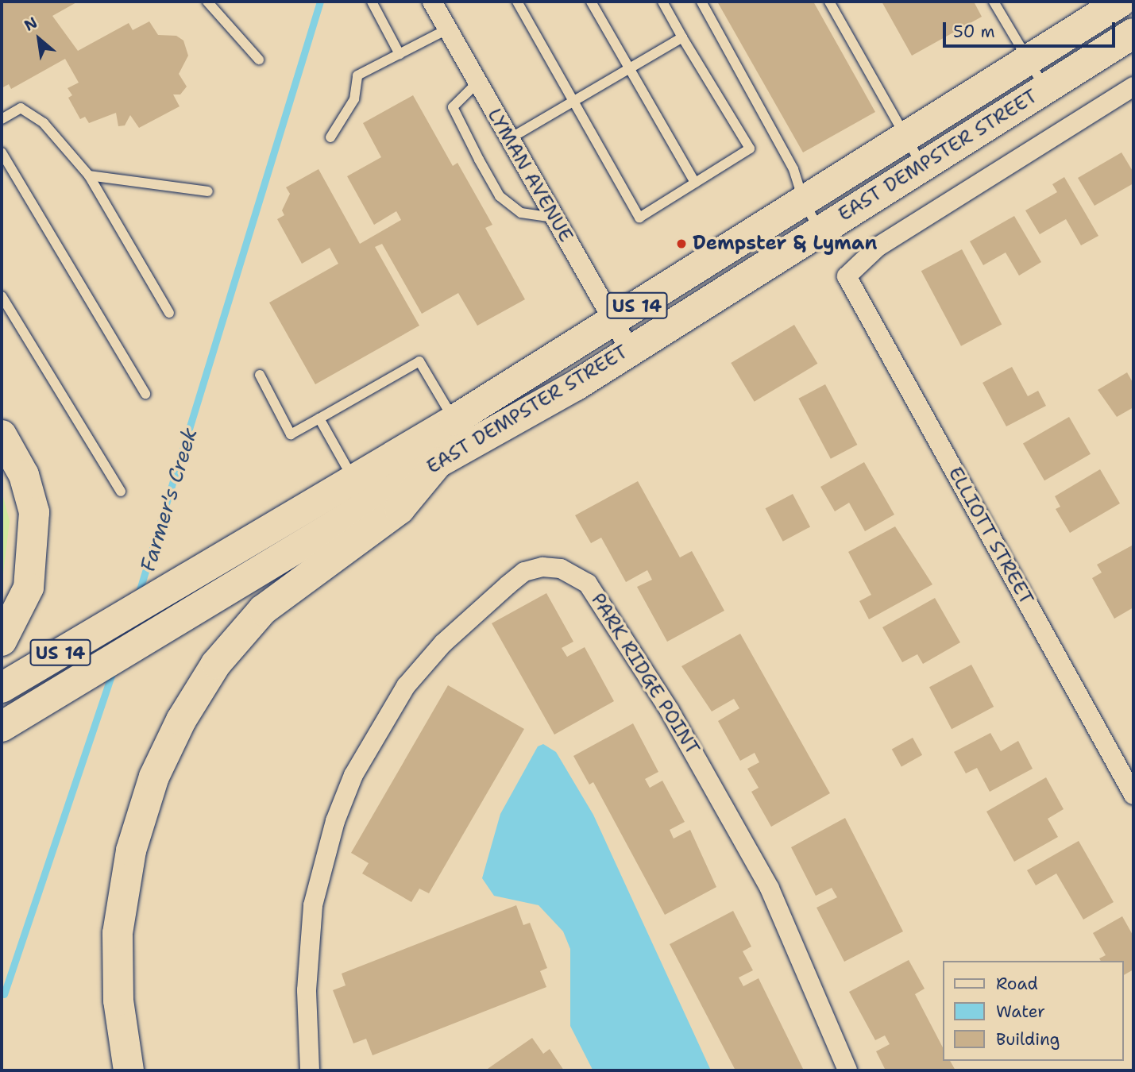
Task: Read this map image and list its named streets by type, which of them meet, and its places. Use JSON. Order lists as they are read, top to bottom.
{
  "streets": {
    "main road": ["EAST DEMPSTER STREET", "US 14"],
    "street": ["LYMAN AVENUE", "ELLIOTT STREET", "PARK RIDGE POINT"]
  },
  "crossings": [
    ["EAST DEMPSTER STREET", "LYMAN AVENUE"]
  ],
  "water": ["Farmer's Creek"],
  "places": ["Dempster & Lyman"],
  "legend": ["Road", "Water", "Building"],
  "scale_bar": "50 m",
  "north": "top left"
}
